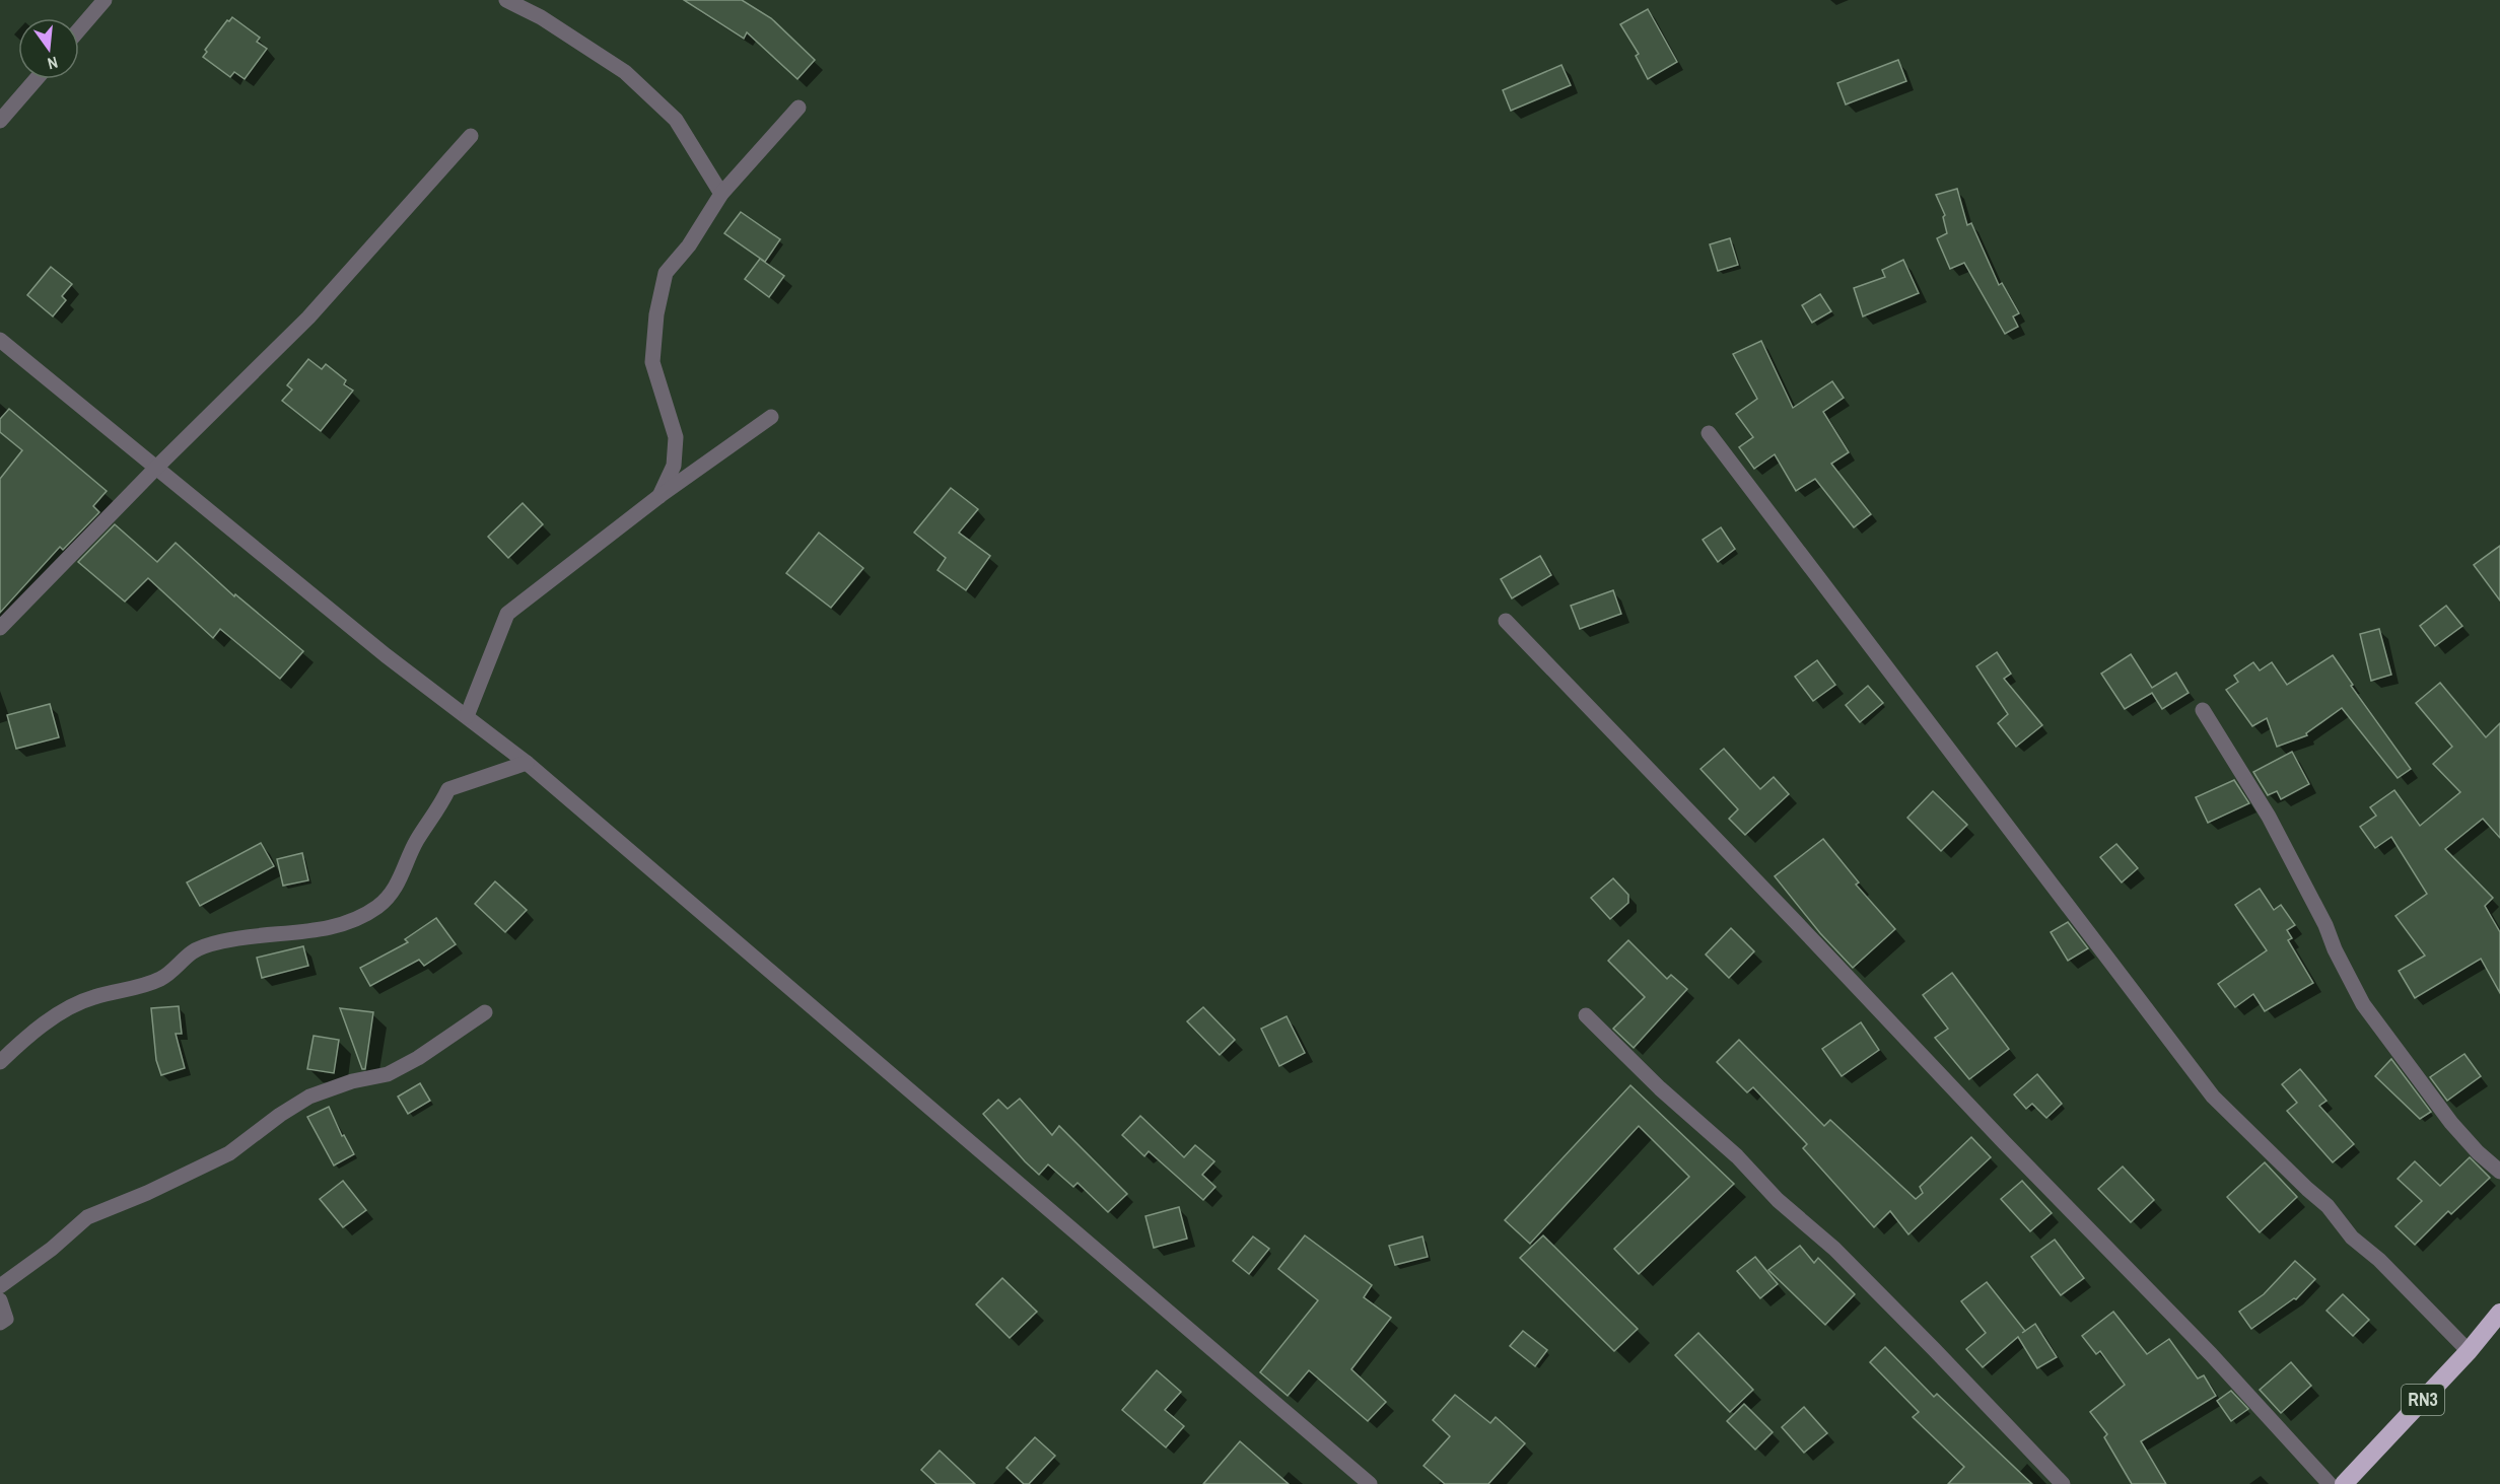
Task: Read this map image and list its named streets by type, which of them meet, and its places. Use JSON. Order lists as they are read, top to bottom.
{
  "streets": {
    "highway": ["RN3"]
  },
  "north": "bottom"
}
